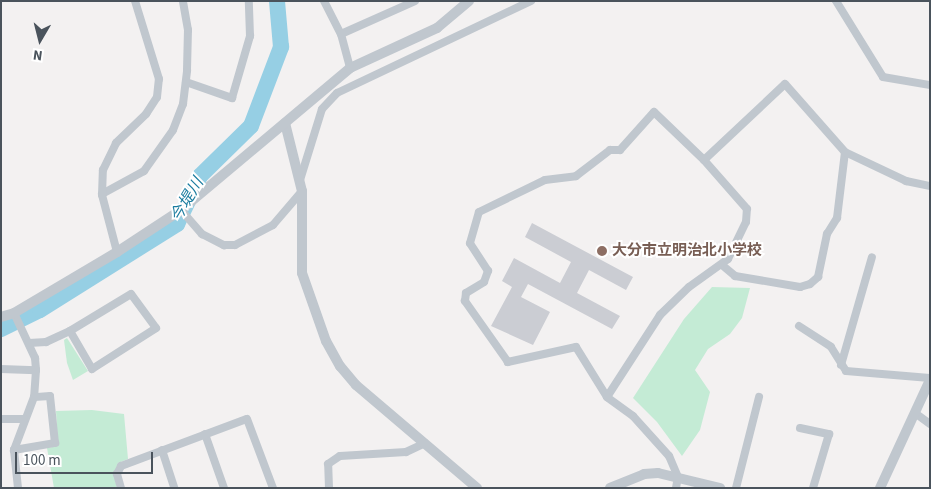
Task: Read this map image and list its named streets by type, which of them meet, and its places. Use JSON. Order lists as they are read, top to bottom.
{
  "water": ["今堤川"],
  "places": ["大分市立明治北小学校"],
  "scale_bar": "100 m",
  "north": "bottom"
}
